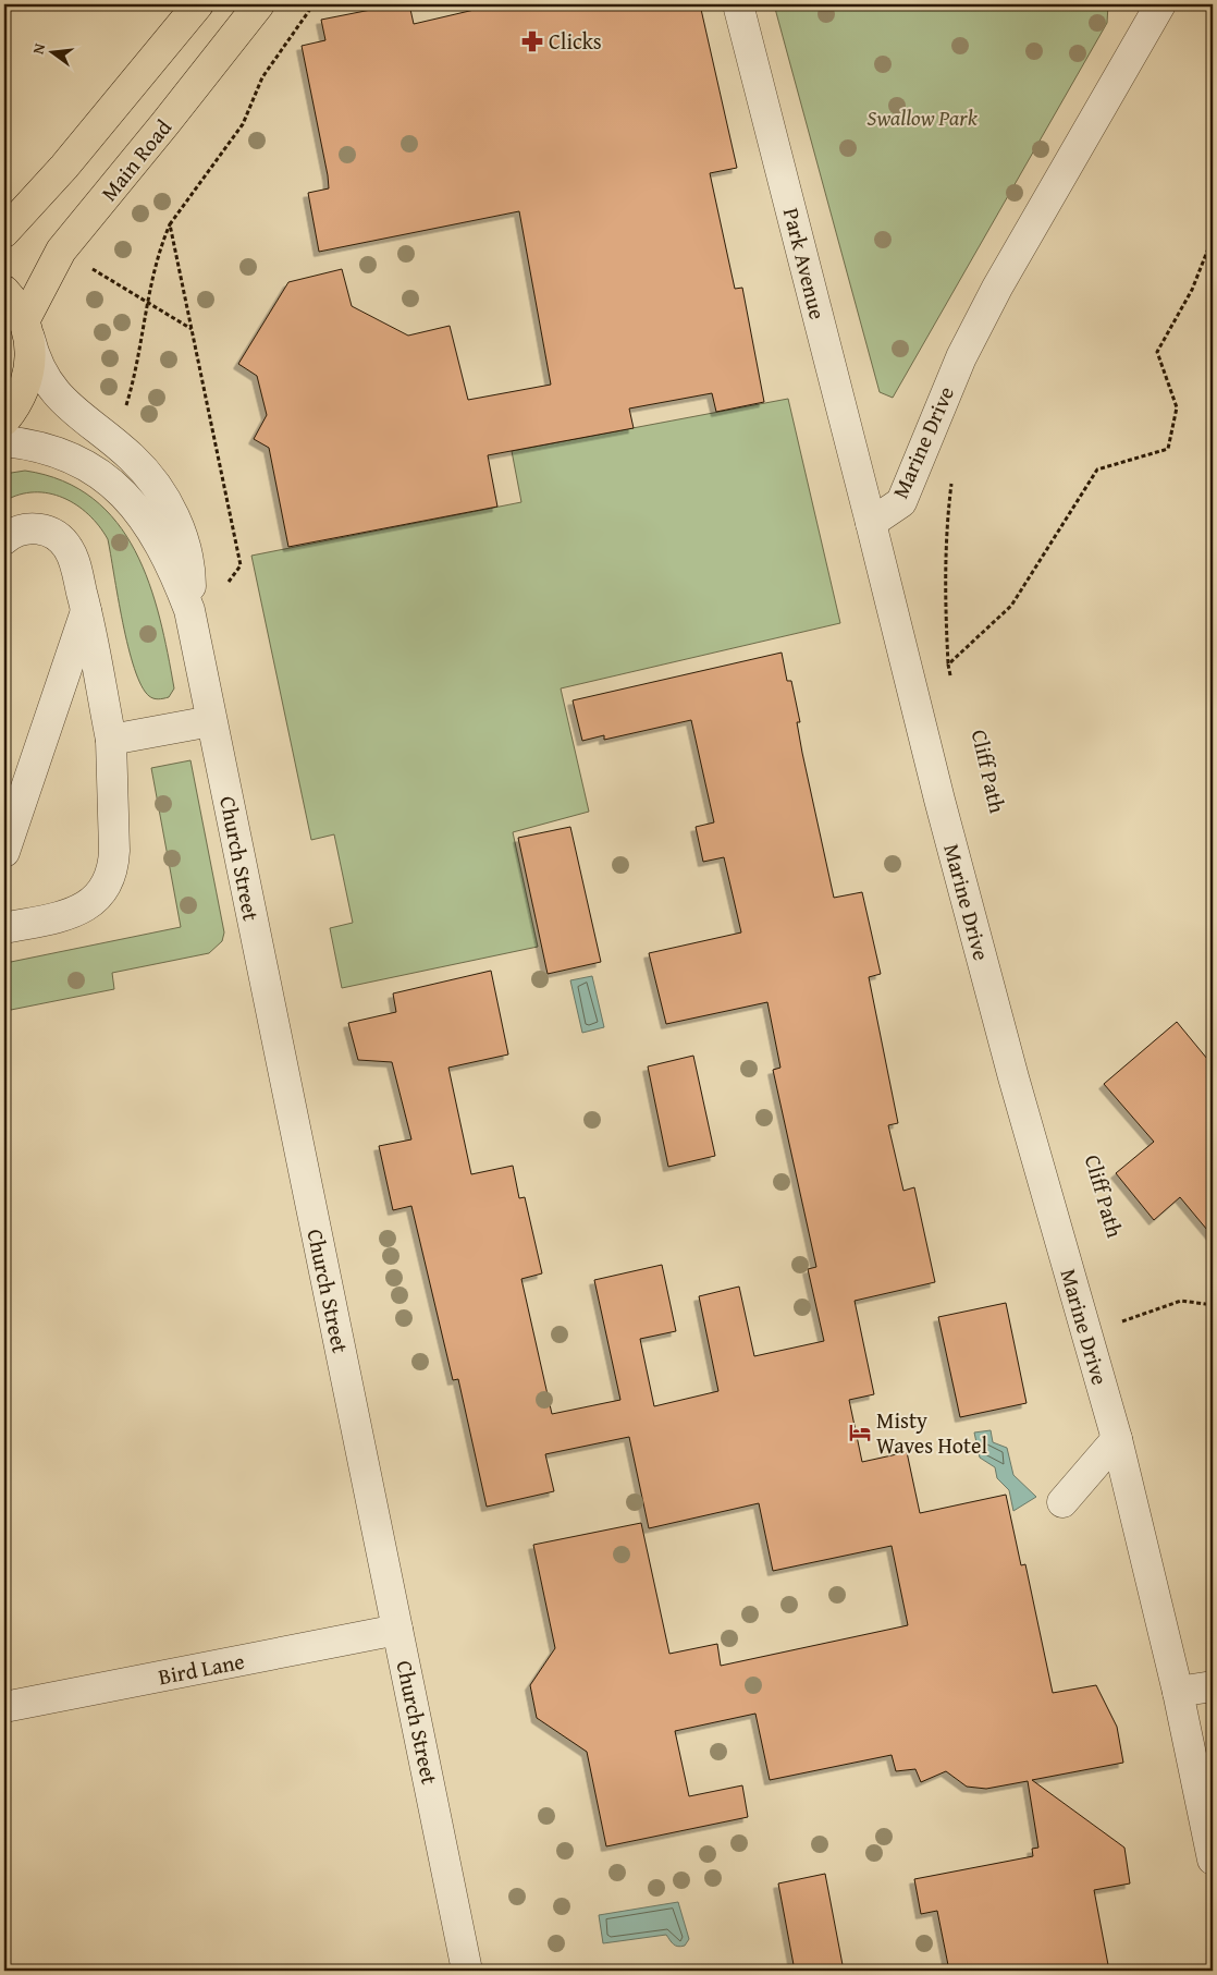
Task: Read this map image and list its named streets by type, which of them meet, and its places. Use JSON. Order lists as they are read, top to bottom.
{
  "streets": {
    "main road": ["Main Road"],
    "street": [
      "Park Avenue",
      "Marine Drive",
      "Church Street",
      "Bird Lane"
    ]
  },
  "crossings": [
    ["Main Road", "Church Street"],
    ["Park Avenue", "Marine Drive"],
    ["Church Street", "Bird Lane"]
  ],
  "parks": ["Swallow Park"],
  "places": {
    "pharmacy": ["Clicks"],
    "hotel": ["Misty Waves Hotel"]
  },
  "north": "left"
}
